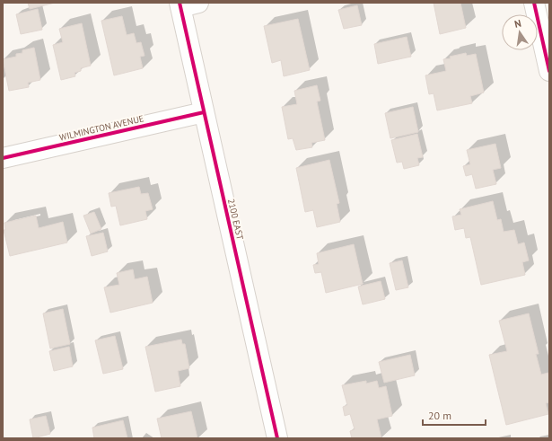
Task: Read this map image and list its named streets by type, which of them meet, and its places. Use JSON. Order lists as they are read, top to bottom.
{
  "streets": {
    "street": ["WILMINGTON AVENUE", "2100 EAST"]
  },
  "crossings": [
    ["WILMINGTON AVENUE", "2100 EAST"]
  ],
  "scale_bar": "20 m",
  "north": "top"
}
